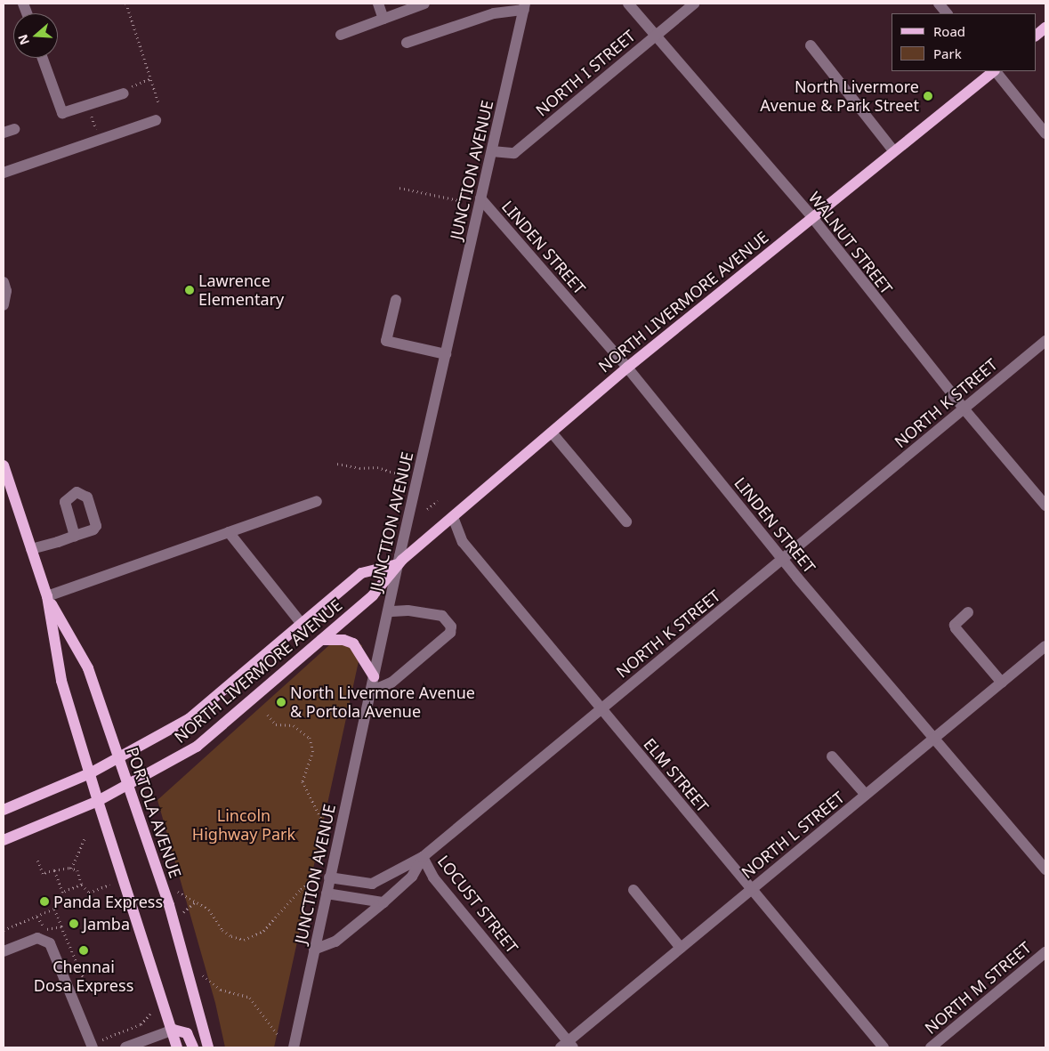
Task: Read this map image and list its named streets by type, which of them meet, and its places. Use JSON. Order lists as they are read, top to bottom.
{
  "streets": {
    "main road": ["NORTH LIVERMORE AVENUE", "PORTOLA AVENUE"],
    "street": [
      "NORTH I STREET",
      "JUNCTION AVENUE",
      "WALNUT STREET",
      "LINDEN STREET",
      "NORTH K STREET",
      "ELM STREET",
      "NORTH L STREET",
      "LOCUST STREET",
      "NORTH M STREET"
    ]
  },
  "crossings": [
    ["NORTH I STREET", "JUNCTION AVENUE"],
    ["NORTH I STREET", "WALNUT STREET"],
    ["JUNCTION AVENUE", "LINDEN STREET"],
    ["JUNCTION AVENUE", "NORTH LIVERMORE AVENUE"],
    ["JUNCTION AVENUE", "NORTH K STREET"],
    ["JUNCTION AVENUE", "LOCUST STREET"],
    ["WALNUT STREET", "NORTH LIVERMORE AVENUE"],
    ["WALNUT STREET", "NORTH K STREET"],
    ["LINDEN STREET", "NORTH LIVERMORE AVENUE"],
    ["LINDEN STREET", "NORTH K STREET"],
    ["LINDEN STREET", "NORTH L STREET"],
    ["NORTH LIVERMORE AVENUE", "ELM STREET"],
    ["NORTH LIVERMORE AVENUE", "PORTOLA AVENUE"],
    ["NORTH K STREET", "ELM STREET"],
    ["NORTH K STREET", "LOCUST STREET"],
    ["ELM STREET", "NORTH L STREET"],
    ["NORTH L STREET", "LOCUST STREET"]
  ],
  "parks": ["Lincoln Highway Park"],
  "places": [
    "North Livermore Avenue & Park Street",
    "Lawrence Elementary",
    "North Livermore Avenue & Portola Avenue",
    "Panda Express",
    "Jamba",
    "Chennai Dosa Express"
  ],
  "legend": ["Road", "Park"],
  "north": "left"
}
